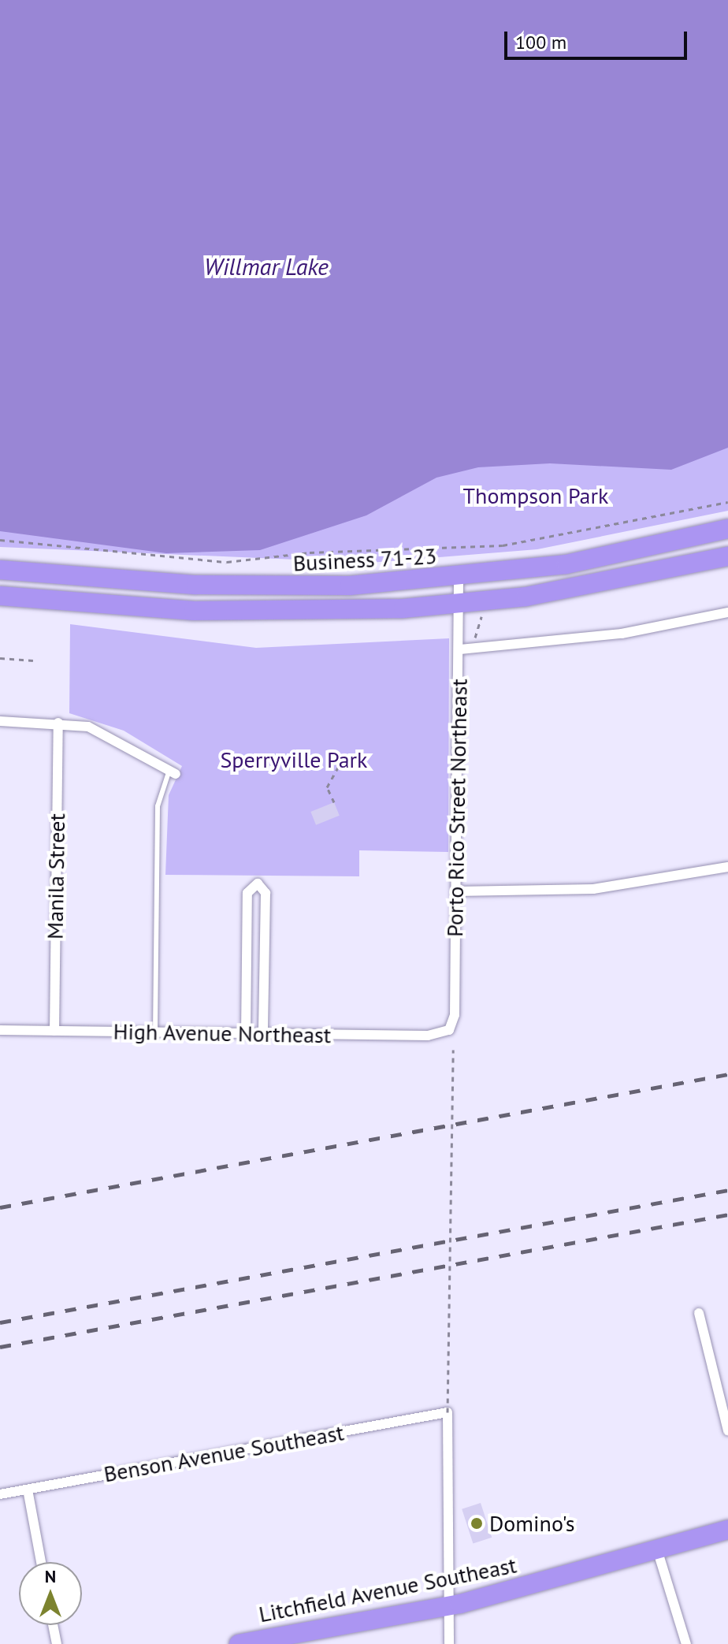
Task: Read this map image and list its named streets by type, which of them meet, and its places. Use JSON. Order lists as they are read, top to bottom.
{
  "streets": {
    "highway": ["Business 71-23", "Litchfield Avenue Southeast"],
    "street": [
      "Porto Rico Street Northeast",
      "Manila Street",
      "High Avenue Northeast",
      "Benson Avenue Southeast"
    ]
  },
  "crossings": [
    ["Business 71-23", "Porto Rico Street Northeast"],
    ["Porto Rico Street Northeast", "High Avenue Northeast"],
    ["Manila Street", "High Avenue Northeast"]
  ],
  "water": ["Willmar Lake"],
  "parks": ["Thompson Park", "Sperryville Park"],
  "places": ["Domino's"],
  "scale_bar": "100 m",
  "north": "top"
}
